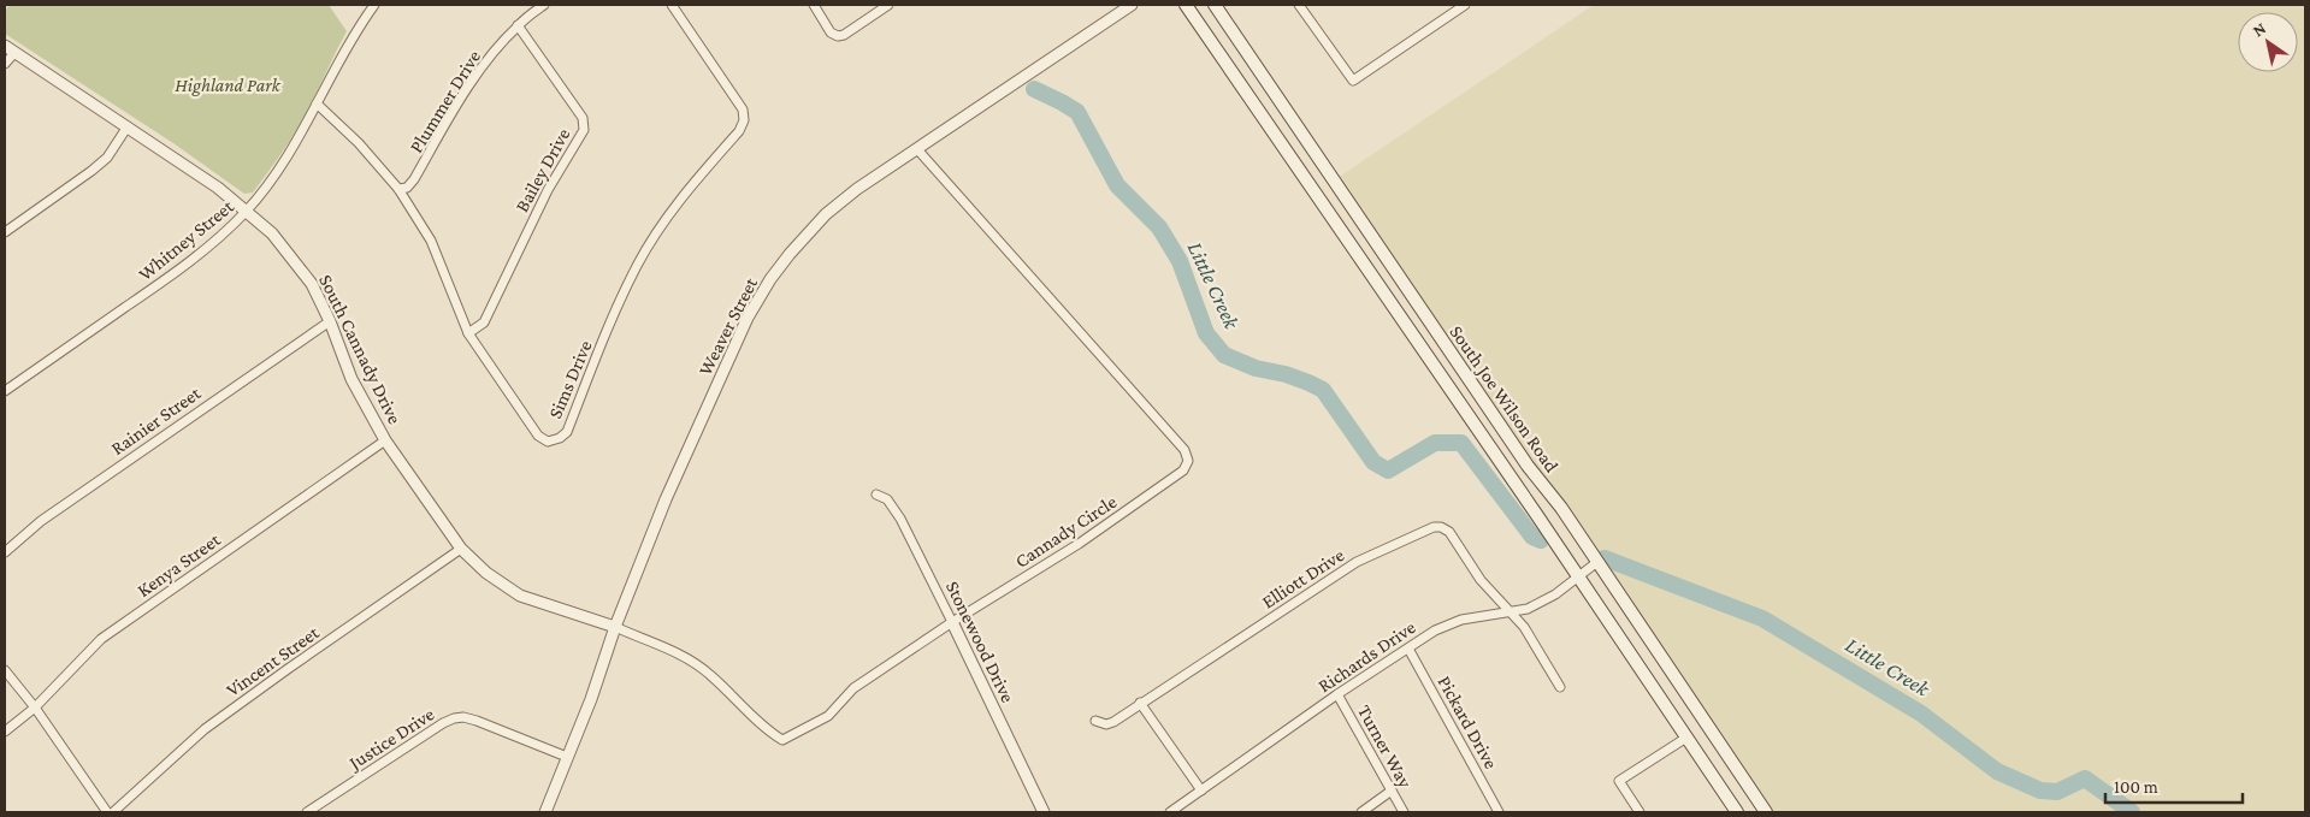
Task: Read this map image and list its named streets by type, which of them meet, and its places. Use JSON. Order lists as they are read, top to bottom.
{
  "streets": {
    "main road": ["South Joe Wilson Road"],
    "street": [
      "Plummer Drive",
      "Bailey Drive",
      "Whitney Street",
      "Weaver Street",
      "South Cannady Drive",
      "Sims Drive",
      "Rainier Street",
      "Cannady Circle",
      "Kenya Street",
      "Elliott Drive",
      "Stonewood Drive",
      "Richards Drive",
      "Vincent Street",
      "Pickard Drive",
      "Justice Drive",
      "Turner Way"
    ]
  },
  "crossings": [
    ["Plummer Drive", "Bailey Drive"],
    ["Plummer Drive", "Sims Drive"],
    ["Bailey Drive", "Sims Drive"],
    ["Whitney Street", "South Cannady Drive"],
    ["Whitney Street", "Sims Drive"],
    ["Weaver Street", "South Cannady Drive"],
    ["Weaver Street", "Cannady Circle"],
    ["Weaver Street", "Justice Drive"],
    ["South Cannady Drive", "Rainier Street"],
    ["South Cannady Drive", "Cannady Circle"],
    ["South Cannady Drive", "Kenya Street"],
    ["South Cannady Drive", "Vincent Street"],
    ["South Joe Wilson Road", "Richards Drive"],
    ["Cannady Circle", "Stonewood Drive"],
    ["Elliott Drive", "Richards Drive"],
    ["Richards Drive", "Pickard Drive"],
    ["Richards Drive", "Turner Way"]
  ],
  "water": ["Little Creek"],
  "parks": ["Highland Park"],
  "scale_bar": "100 m",
  "north": "top left"
}
